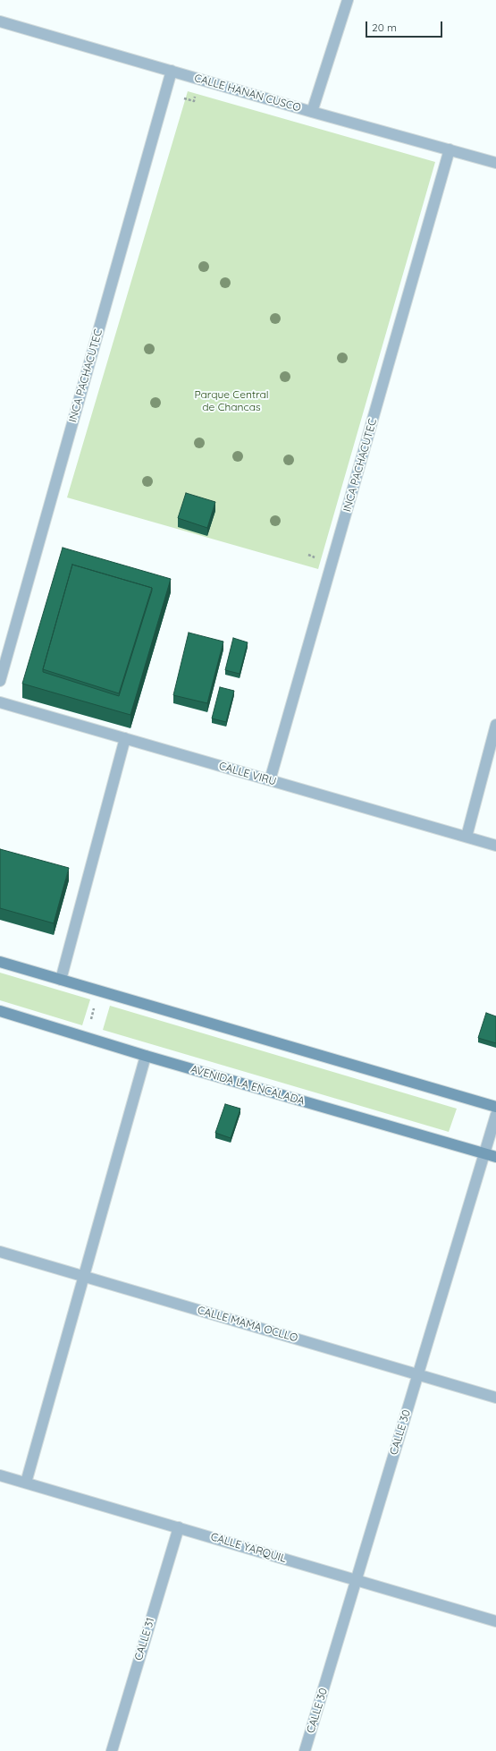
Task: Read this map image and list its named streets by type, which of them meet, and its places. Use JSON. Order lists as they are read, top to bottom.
{
  "streets": {
    "street": [
      "CALLE HANAN CUSCO",
      "INCA PACHACUTEC",
      "CALLE VIRU",
      "AVENIDA LA ENCALADA",
      "CALLE MAMA OCLLO",
      "CALLE 30",
      "CALLE YARQUIL",
      "CALLE 31"
    ]
  },
  "crossings": [
    ["CALLE HANAN CUSCO", "INCA PACHACUTEC"],
    ["INCA PACHACUTEC", "CALLE VIRU"],
    ["AVENIDA LA ENCALADA", "CALLE 30"],
    ["CALLE MAMA OCLLO", "CALLE 30"],
    ["CALLE 30", "CALLE YARQUIL"],
    ["CALLE YARQUIL", "CALLE 31"]
  ],
  "parks": ["Parque Central de Chancas"],
  "scale_bar": "20 m"
}
